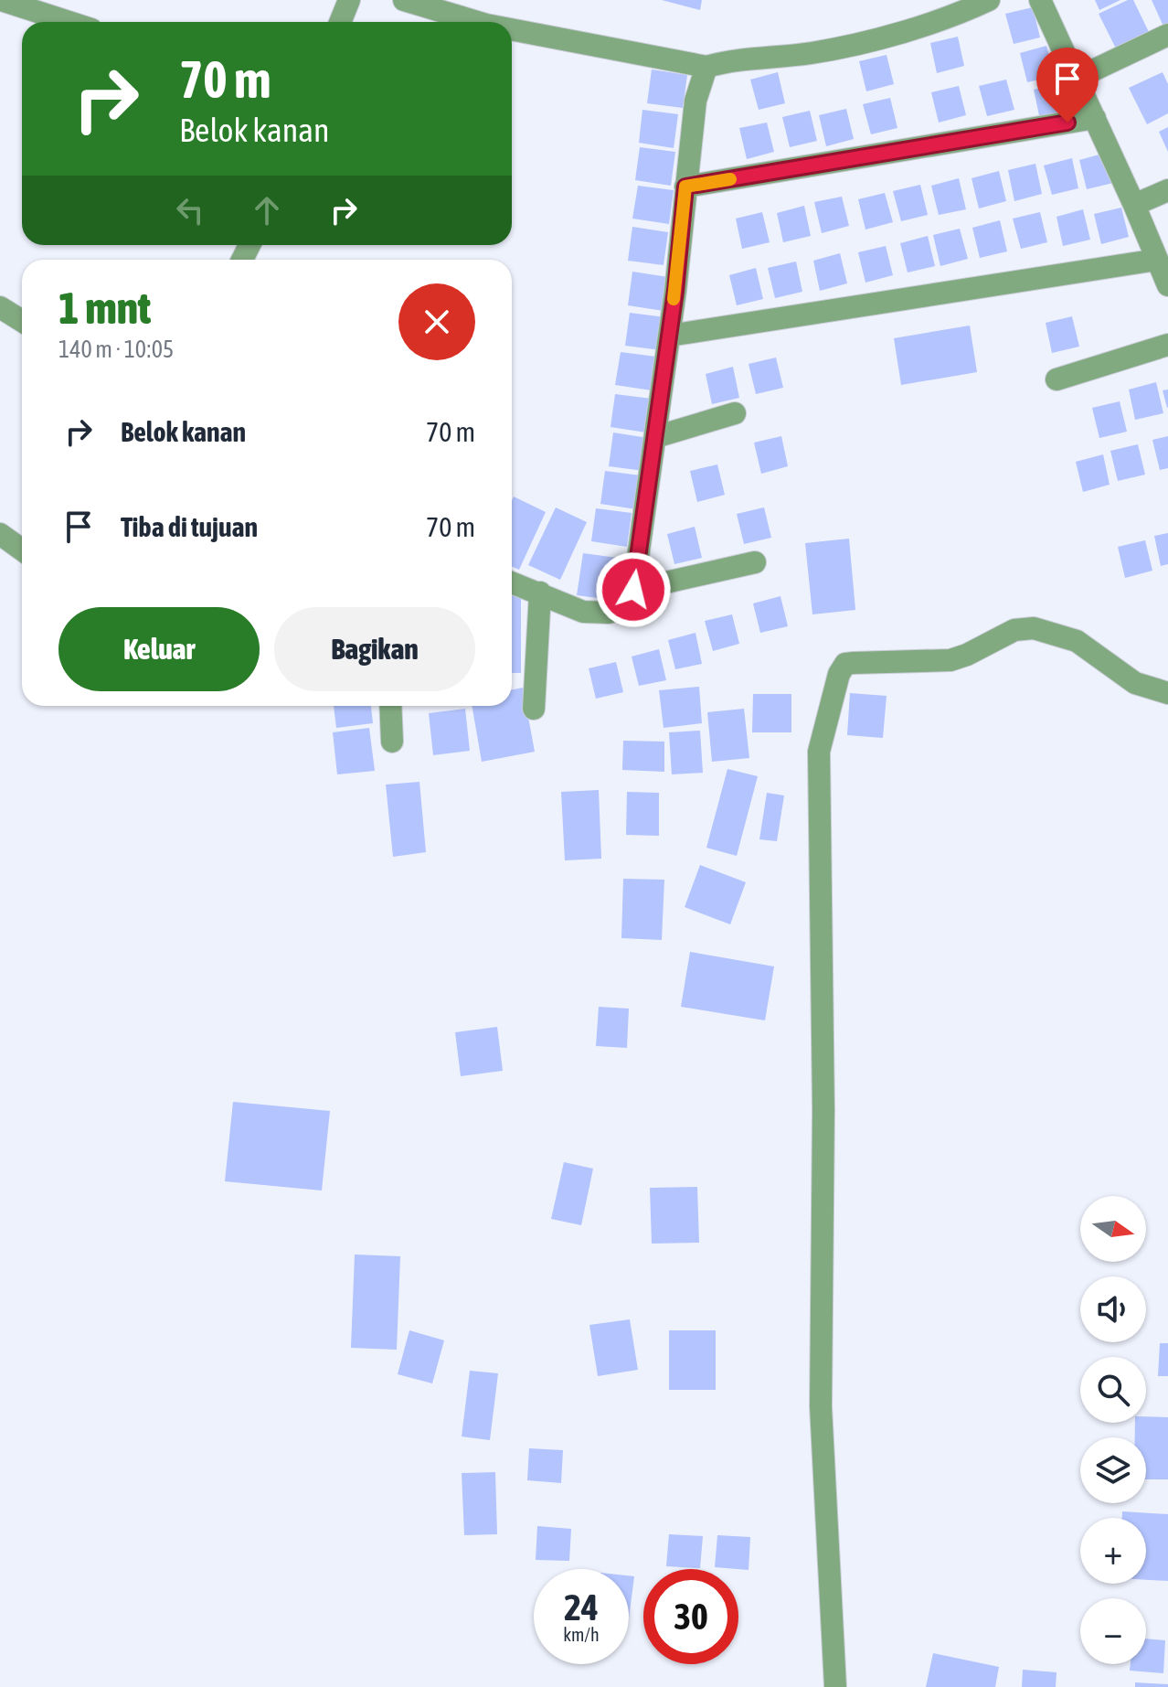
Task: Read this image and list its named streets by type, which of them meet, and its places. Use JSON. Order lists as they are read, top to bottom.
{
  "north": "right",
  "page": {
    "turn": ["70 m", "Belok kanan"],
    "heading": ["1 mnt", "140 m · 10:05"],
    "list": [
      {
        "name": "Belok kanan",
        "value": "70 m"
      },
      {
        "name": "Tiba di tujuan",
        "value": "70 m"
      }
    ],
    "buttons": ["Keluar", "Bagikan"],
    "map_buttons": ["+", "−"],
    "speed": "24 km/h",
    "limit": "30"
  }
}
